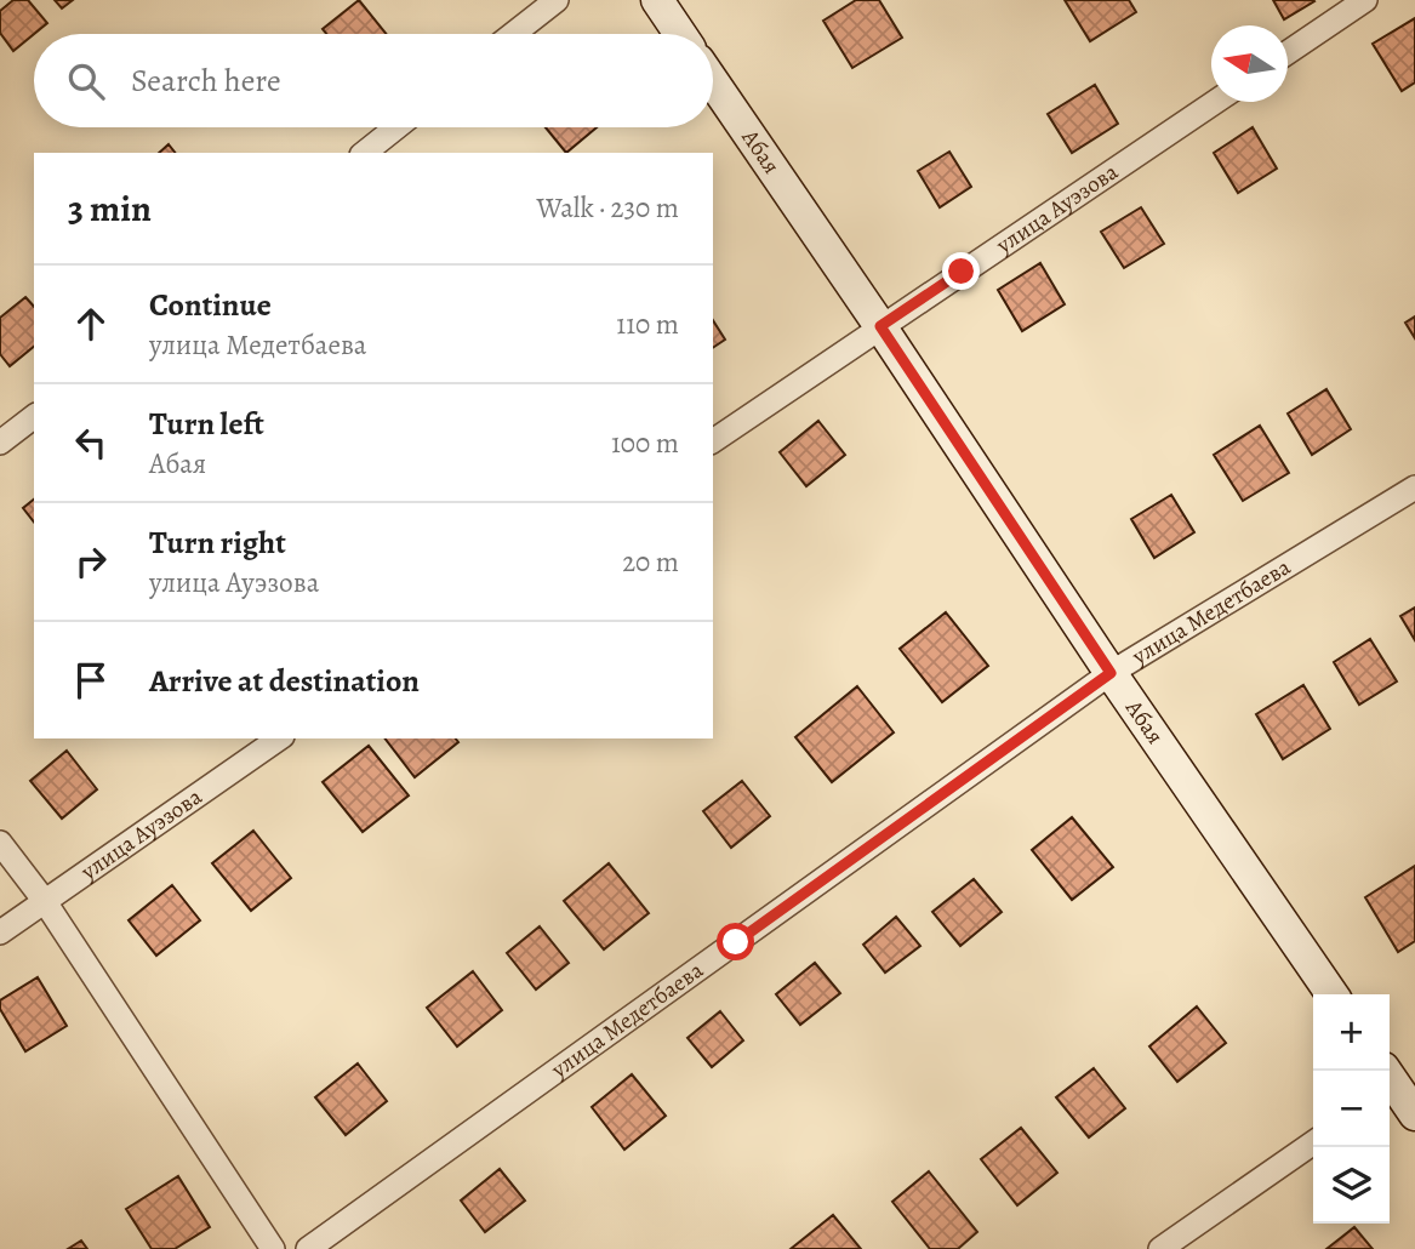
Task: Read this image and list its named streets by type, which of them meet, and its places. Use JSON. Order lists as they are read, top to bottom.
{
  "streets": {
    "street": ["Абая", "улица Ауэзова", "улица Медетбаева"]
  },
  "crossings": [
    ["Абая", "улица Ауэзова"],
    ["Абая", "улица Медетбаева"]
  ],
  "north": "left",
  "page": {
    "search": "Search here",
    "heading": ["3 min", "Walk · 230 m"],
    "list": [
      ["Continue", "улица Медетбаева", "110 m"],
      ["Turn left", "Абая", "100 m"],
      ["Turn right", "улица Ауэзова", "20 m"],
      "Arrive at destination"
    ],
    "map_buttons": ["+", "−"]
  }
}
